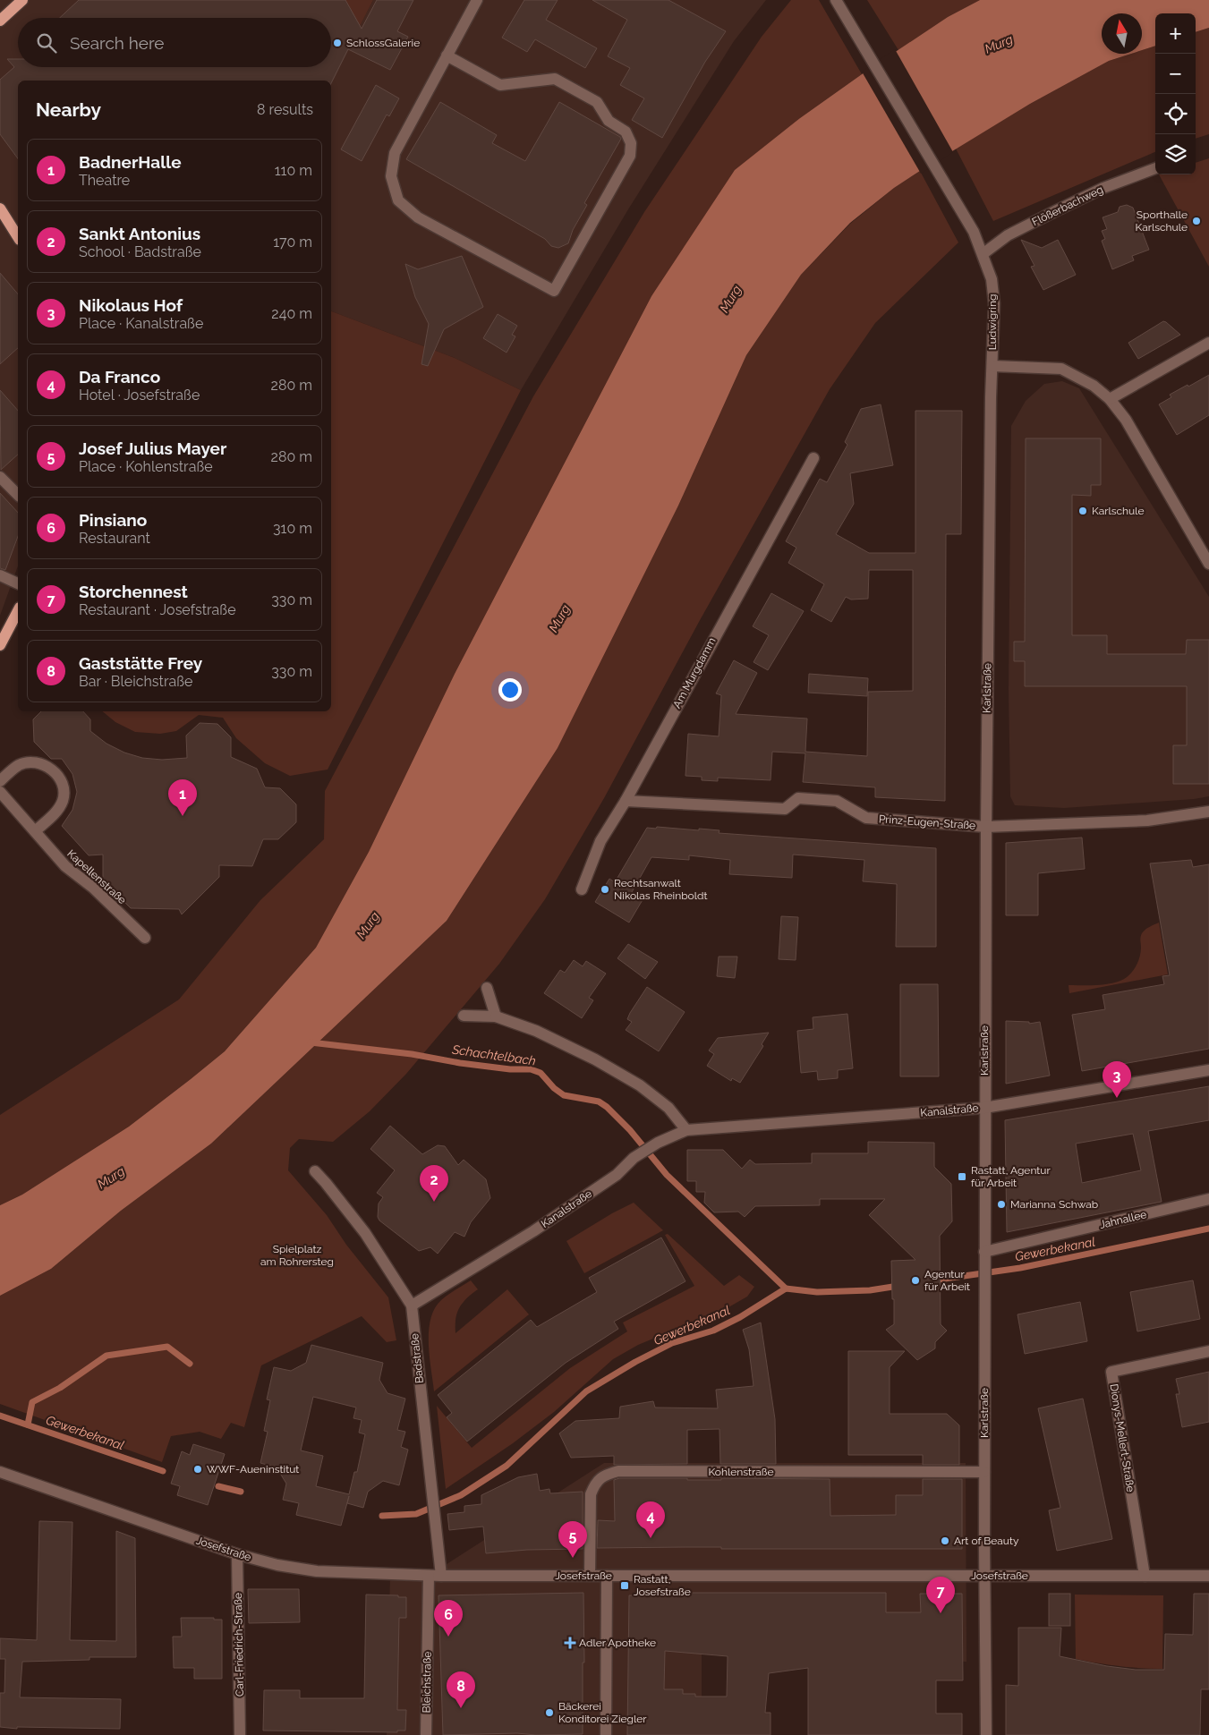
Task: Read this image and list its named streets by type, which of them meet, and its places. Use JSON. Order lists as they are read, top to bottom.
{
  "streets": {
    "street": [
      "Flößerbachweg",
      "Ludwigring",
      "Am Murgdamm",
      "Karlstraße",
      "Prinz-Eugen-Straße",
      "Kapellenstraße",
      "Kanalstraße",
      "Jahnallee",
      "Badstraße",
      "Dionys-Mellert-Straße",
      "Kohlenstraße",
      "Josefstraße",
      "Carl-Friedrich-Straße",
      "Bleichstraße"
    ]
  },
  "crossings": [
    ["Flößerbachweg", "Ludwigring"],
    ["Ludwigring", "Karlstraße"],
    ["Am Murgdamm", "Prinz-Eugen-Straße"],
    ["Karlstraße", "Prinz-Eugen-Straße"],
    ["Karlstraße", "Kanalstraße"],
    ["Karlstraße", "Jahnallee"],
    ["Karlstraße", "Kohlenstraße"],
    ["Karlstraße", "Josefstraße"],
    ["Kanalstraße", "Badstraße"],
    ["Badstraße", "Josefstraße"],
    ["Dionys-Mellert-Straße", "Josefstraße"],
    ["Kohlenstraße", "Josefstraße"],
    ["Josefstraße", "Carl-Friedrich-Straße"],
    ["Josefstraße", "Bleichstraße"]
  ],
  "water": ["Murg", "Schachtelbach", "Gewerbekanal"],
  "parks": ["Spielplatz am Rohrersteg"],
  "places": {
    "other": [
      "SchlossGalerie",
      "Sporthalle Karlschule",
      "Karlschule",
      "Rechtsanwalt Nikolas Rheinboldt",
      "Marianna Schwab",
      "Agentur für Arbeit",
      "WWF-Aueninstitut",
      "Art of Beauty",
      "Bäckerei Konditorei Ziegler"
    ],
    "transit": ["Rastatt, Agentur für Arbeit", "Rastatt, Josefstraße"],
    "health": ["Adler Apotheke"]
  },
  "north": "top",
  "page": {
    "map_buttons": ["+", "−"],
    "search": "Search here",
    "heading": ["Nearby", "8 results"],
    "list": [
      {
        "mark": "1",
        "name": "BadnerHalle",
        "note": "Theatre",
        "value": "110 m"
      },
      {
        "mark": "2",
        "name": "Sankt Antonius",
        "note": "School · Badstraße",
        "value": "170 m"
      },
      {
        "mark": "3",
        "name": "Nikolaus Hof",
        "note": "Place · Kanalstraße",
        "value": "240 m"
      },
      {
        "mark": "4",
        "name": "Da Franco",
        "note": "Hotel · Josefstraße",
        "value": "280 m"
      },
      {
        "mark": "5",
        "name": "Josef Julius Mayer",
        "note": "Place · Kohlenstraße",
        "value": "280 m"
      },
      {
        "mark": "6",
        "name": "Pinsiano",
        "note": "Restaurant",
        "value": "310 m"
      },
      {
        "mark": "7",
        "name": "Storchennest",
        "note": "Restaurant · Josefstraße",
        "value": "330 m"
      },
      {
        "mark": "8",
        "name": "Gaststätte Frey",
        "note": "Bar · Bleichstraße",
        "value": "330 m"
      }
    ],
    "pins": [
      "1",
      "3",
      "2",
      "4",
      "5",
      "7",
      "6",
      "8"
    ]
  }
}
